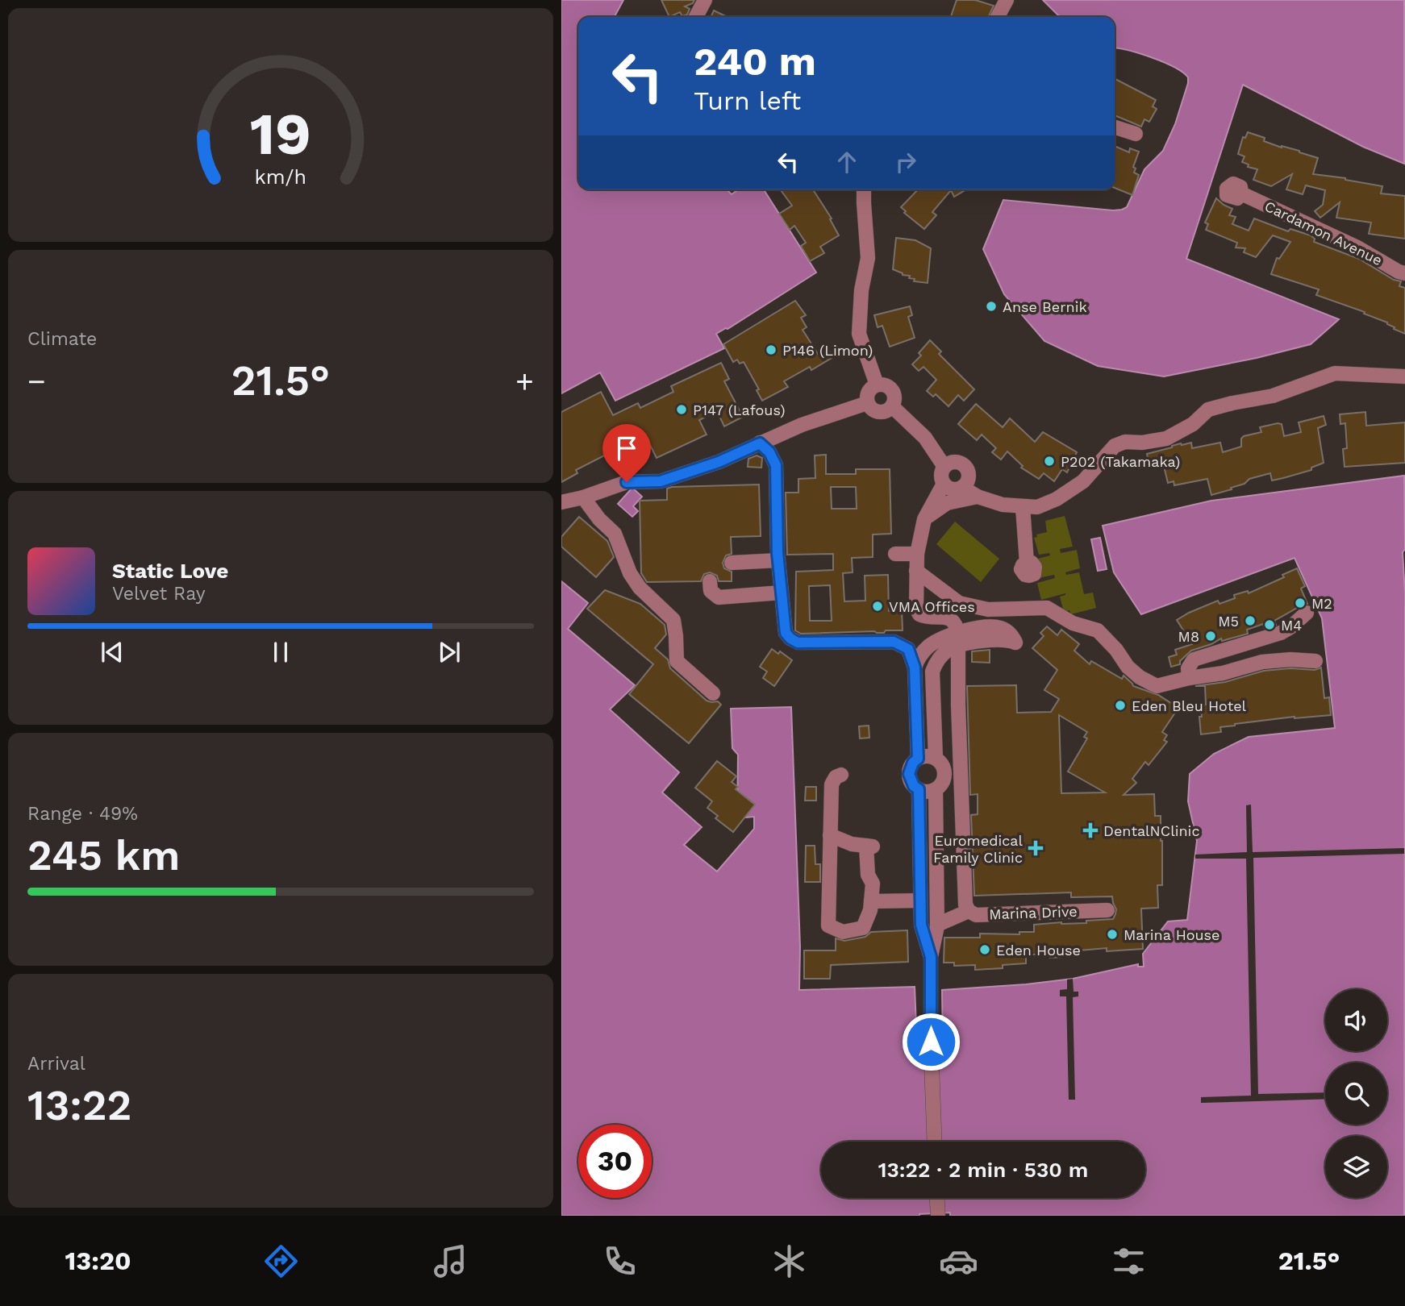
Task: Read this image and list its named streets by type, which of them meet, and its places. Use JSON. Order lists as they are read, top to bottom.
{
  "streets": {
    "street": ["Cardamon Avenue", "Marina Drive"]
  },
  "places": {
    "other": [
      "Anse Bernik",
      "P146 (Limon)",
      "P147 (Lafous)",
      "P202 (Takamaka)",
      "M2",
      "VMA Offices",
      "M5",
      "M4",
      "M8",
      "Eden Bleu Hotel",
      "Marina House",
      "Eden House"
    ],
    "health": ["DentalNClinic", "Euromedical Family Clinic"]
  },
  "page": {
    "turn": ["240 m", "Turn left"],
    "tile": [
      "Climate",
      ["Range · 49%", "245 km"],
      ["Arrival", "13:22"]
    ],
    "heat": ["−", "21.5°", "+"],
    "song": ["Static Love", "Velvet Ray"],
    "limit": "30",
    "trip": "13:22 · 2 min · 530 m",
    "tabs": ["13:20", "21.5°"],
    "gauge": ["19", "km/h"]
  }
}
